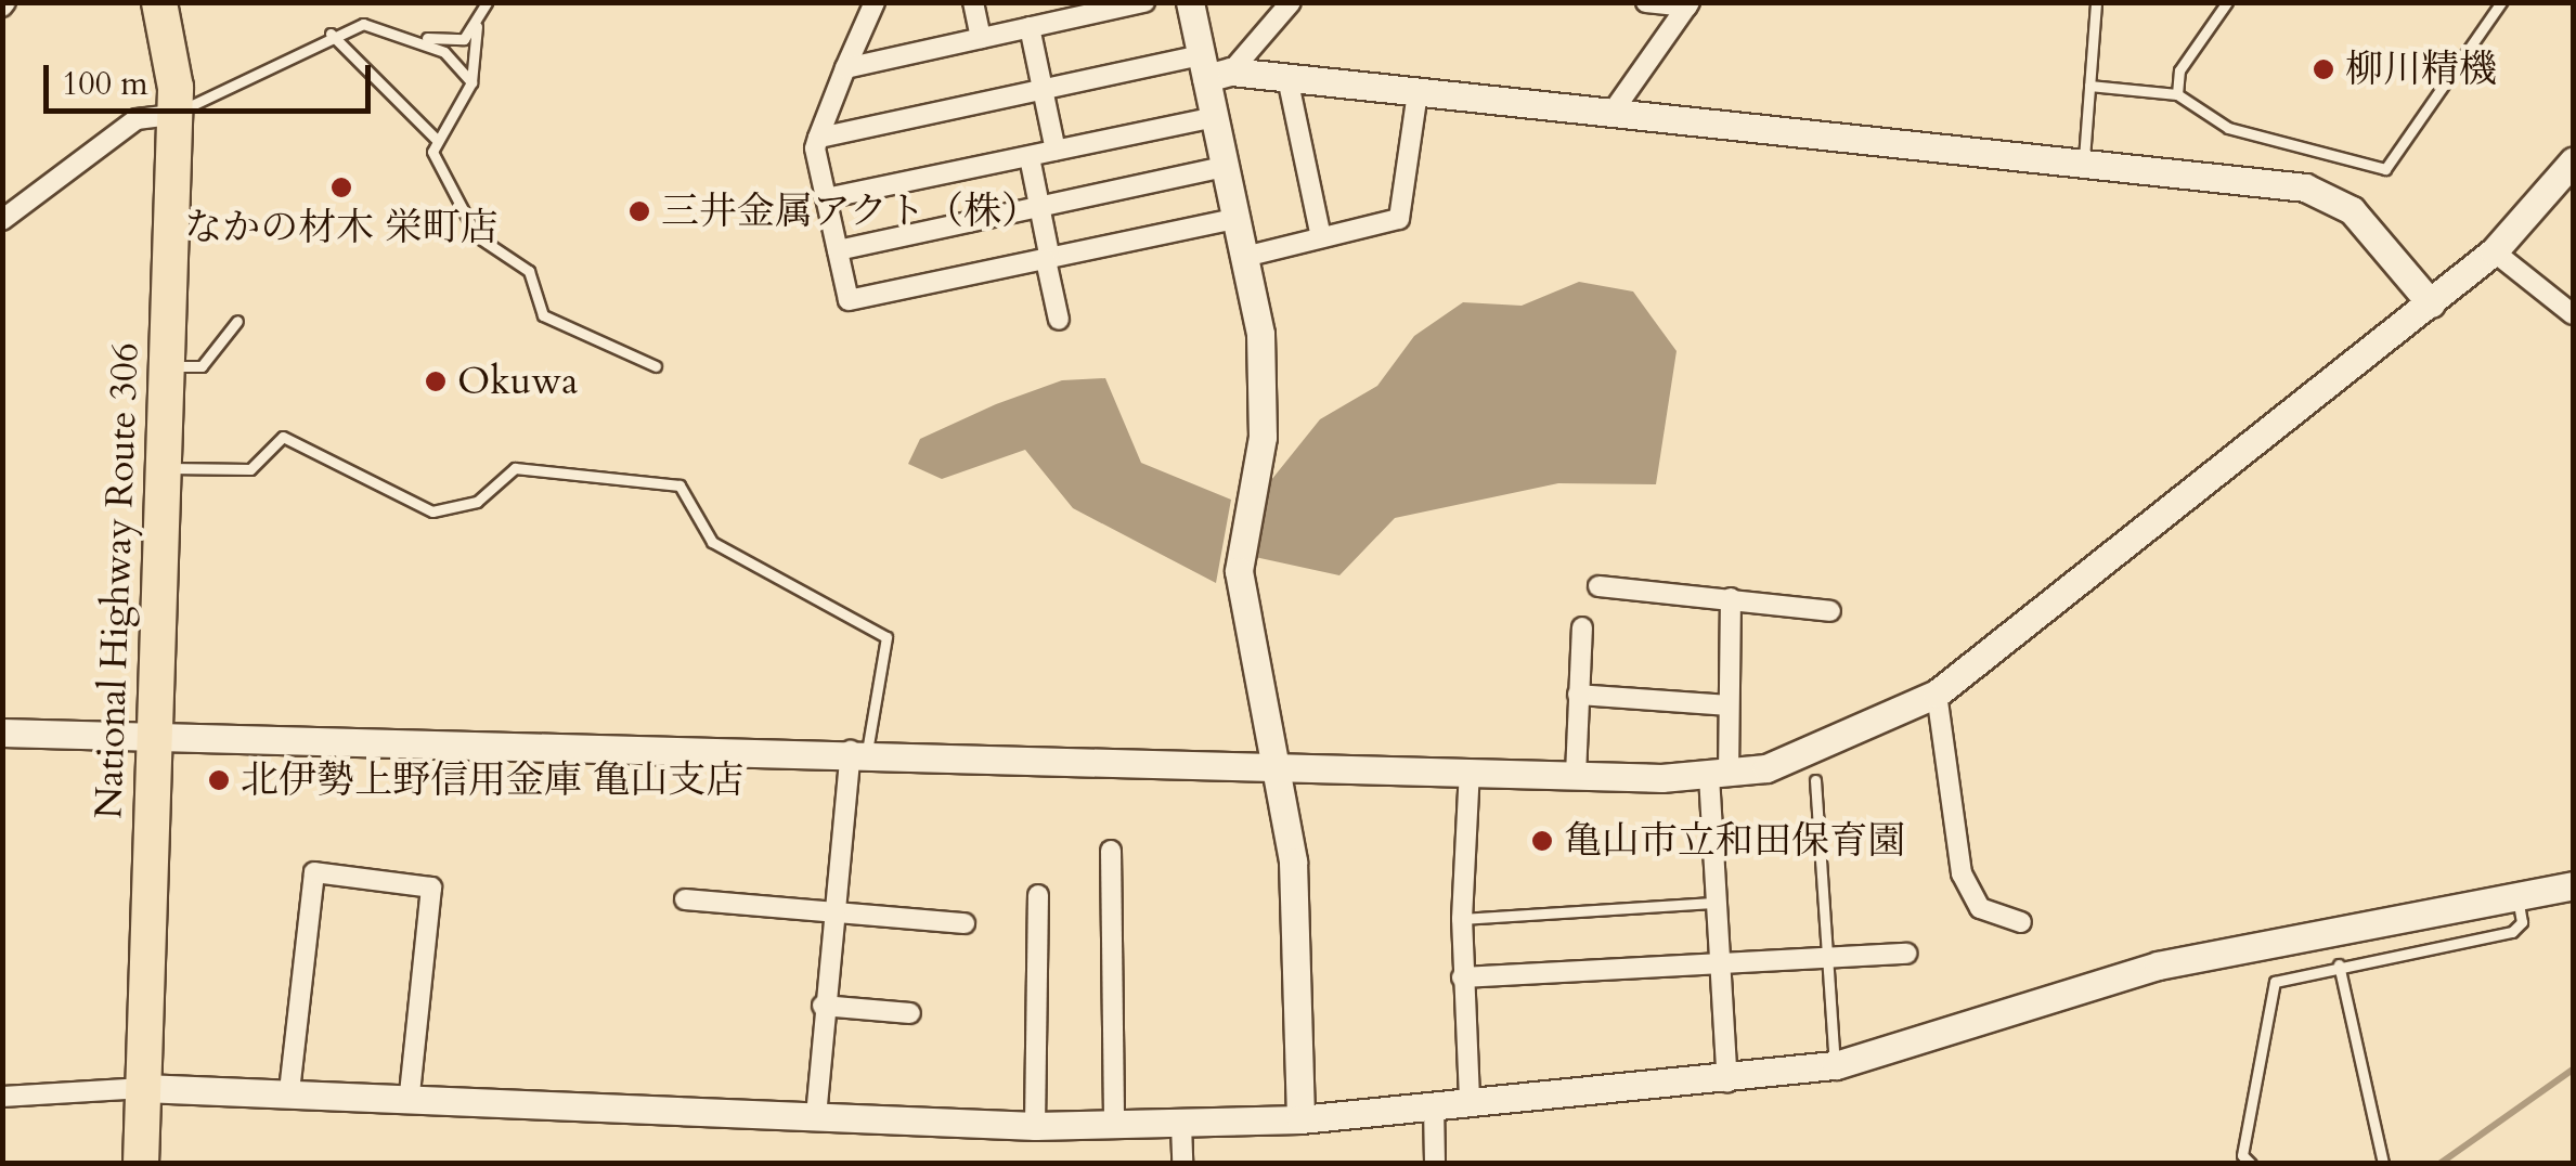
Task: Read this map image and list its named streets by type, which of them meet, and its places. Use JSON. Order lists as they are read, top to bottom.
{
  "streets": {
    "highway": ["National Highway Route 306"]
  },
  "places": [
    "柳川精機",
    "なかの材木 栄町店",
    "三井金属アクト（株）",
    "Okuwa",
    "北伊勢上野信用金庫 亀山支店",
    "亀山市立和田保育園"
  ],
  "scale_bar": "100 m"
}
